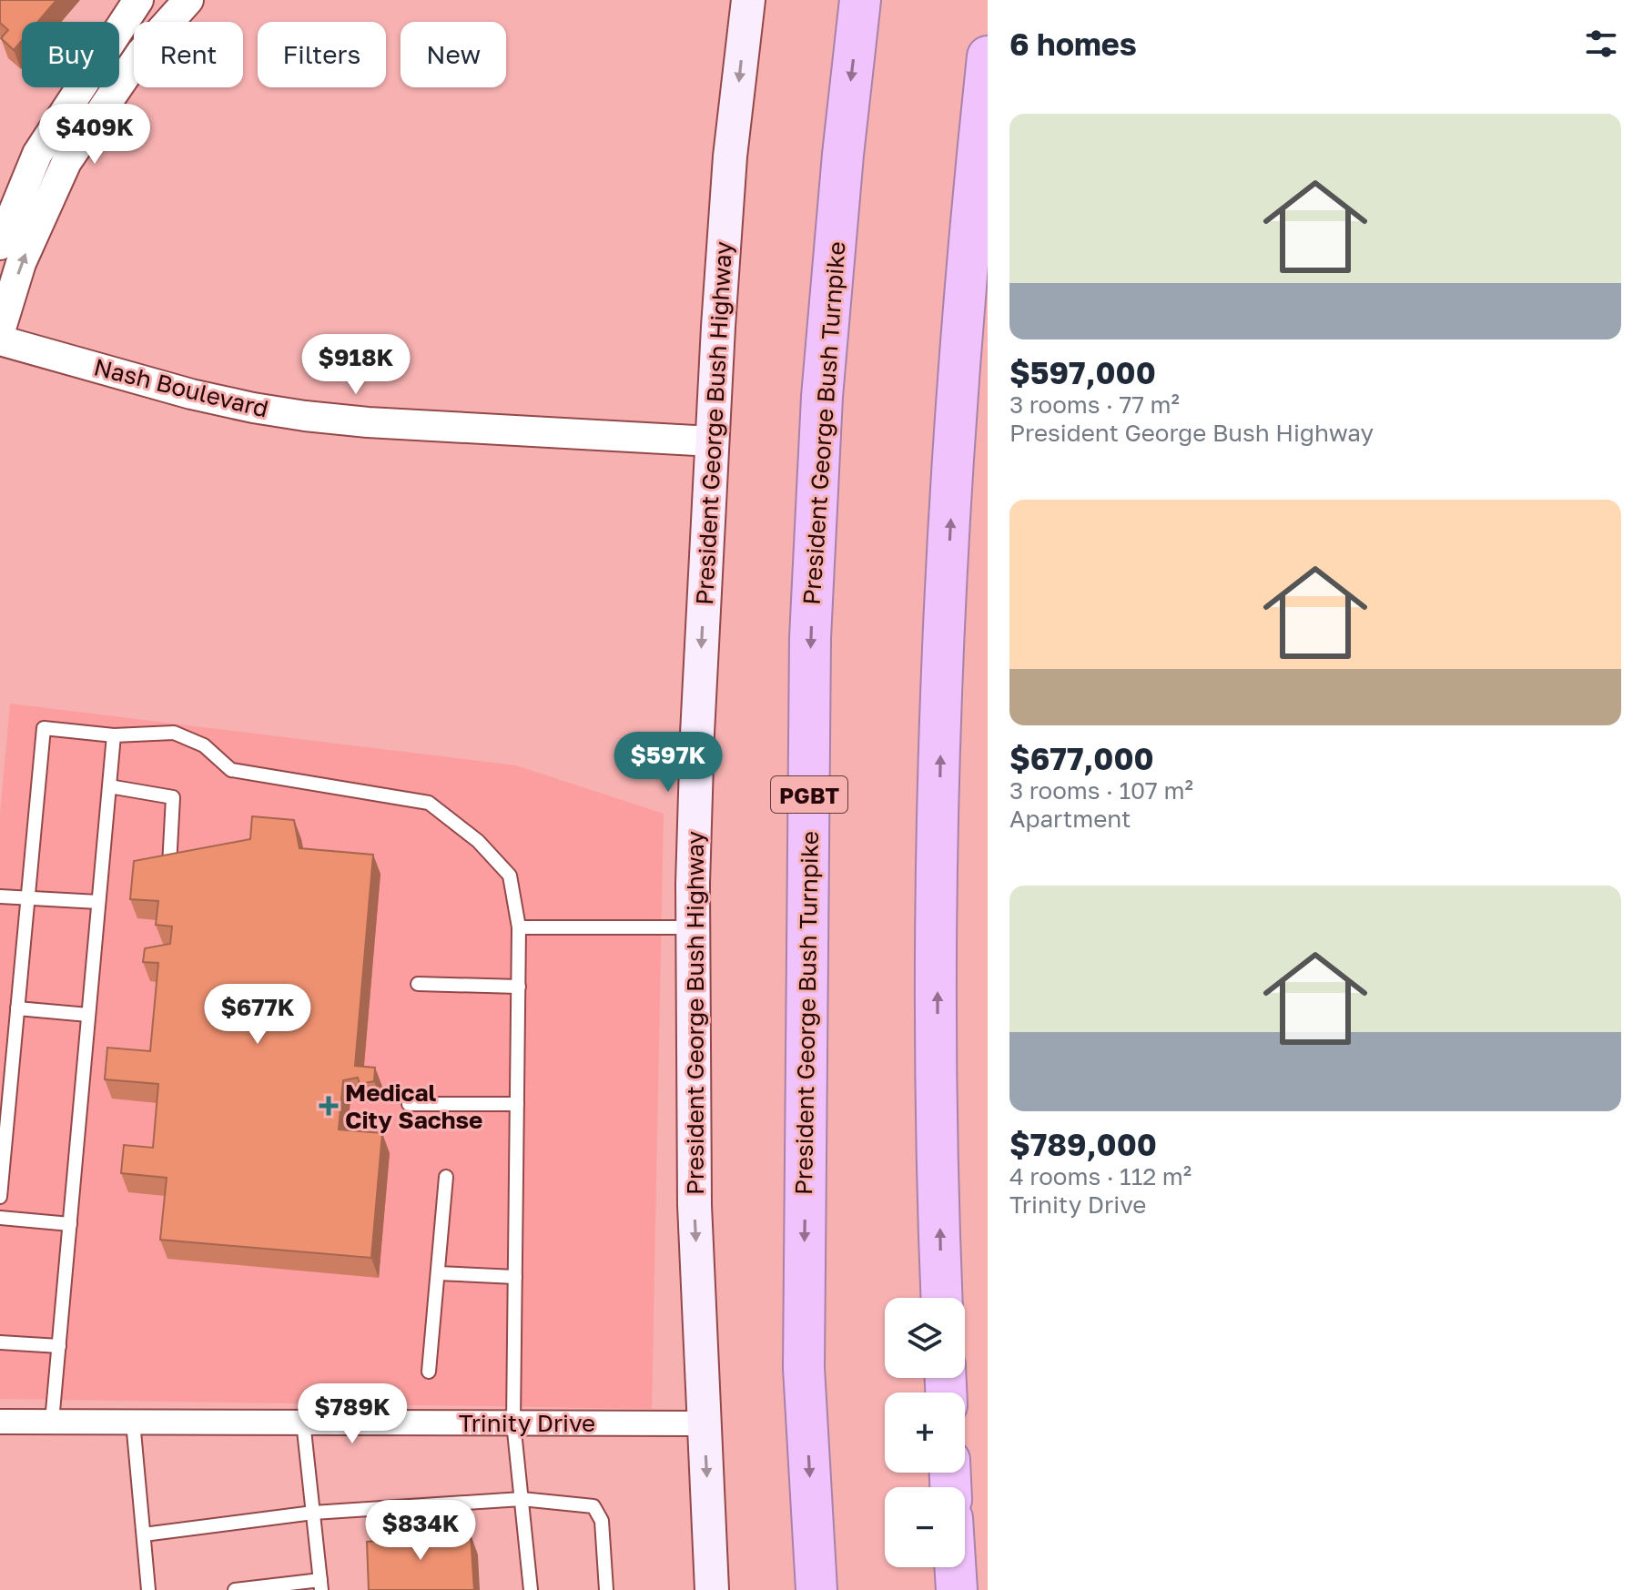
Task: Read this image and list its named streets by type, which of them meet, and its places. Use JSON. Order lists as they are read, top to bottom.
{
  "streets": {
    "highway": ["President George Bush Turnpike", "PGBT"],
    "main road": ["President George Bush Highway"],
    "street": ["Nash Boulevard", "Trinity Drive"]
  },
  "crossings": [
    ["Nash Boulevard", "President George Bush Highway"],
    ["President George Bush Highway", "Trinity Drive"]
  ],
  "one_way": ["President George Bush Highway"],
  "places": {
    "health": ["Medical City Sachse"]
  },
  "page": {
    "heading": "6 homes",
    "chip": [
      "Buy",
      "Rent",
      "Filters",
      "New"
    ],
    "list": [
      {
        "name": "$597,000",
        "note": "3 rooms · 77 m² · President George Bush Highway"
      },
      {
        "name": "$677,000",
        "note": "3 rooms · 107 m² · Apartment"
      },
      {
        "name": "$789,000",
        "note": "4 rooms · 112 m² · Trinity Drive"
      }
    ],
    "price": [
      "$409K",
      "$918K",
      "$597K",
      "$677K",
      "$789K",
      "$834K"
    ],
    "map_buttons": ["+", "−"]
  }
}
